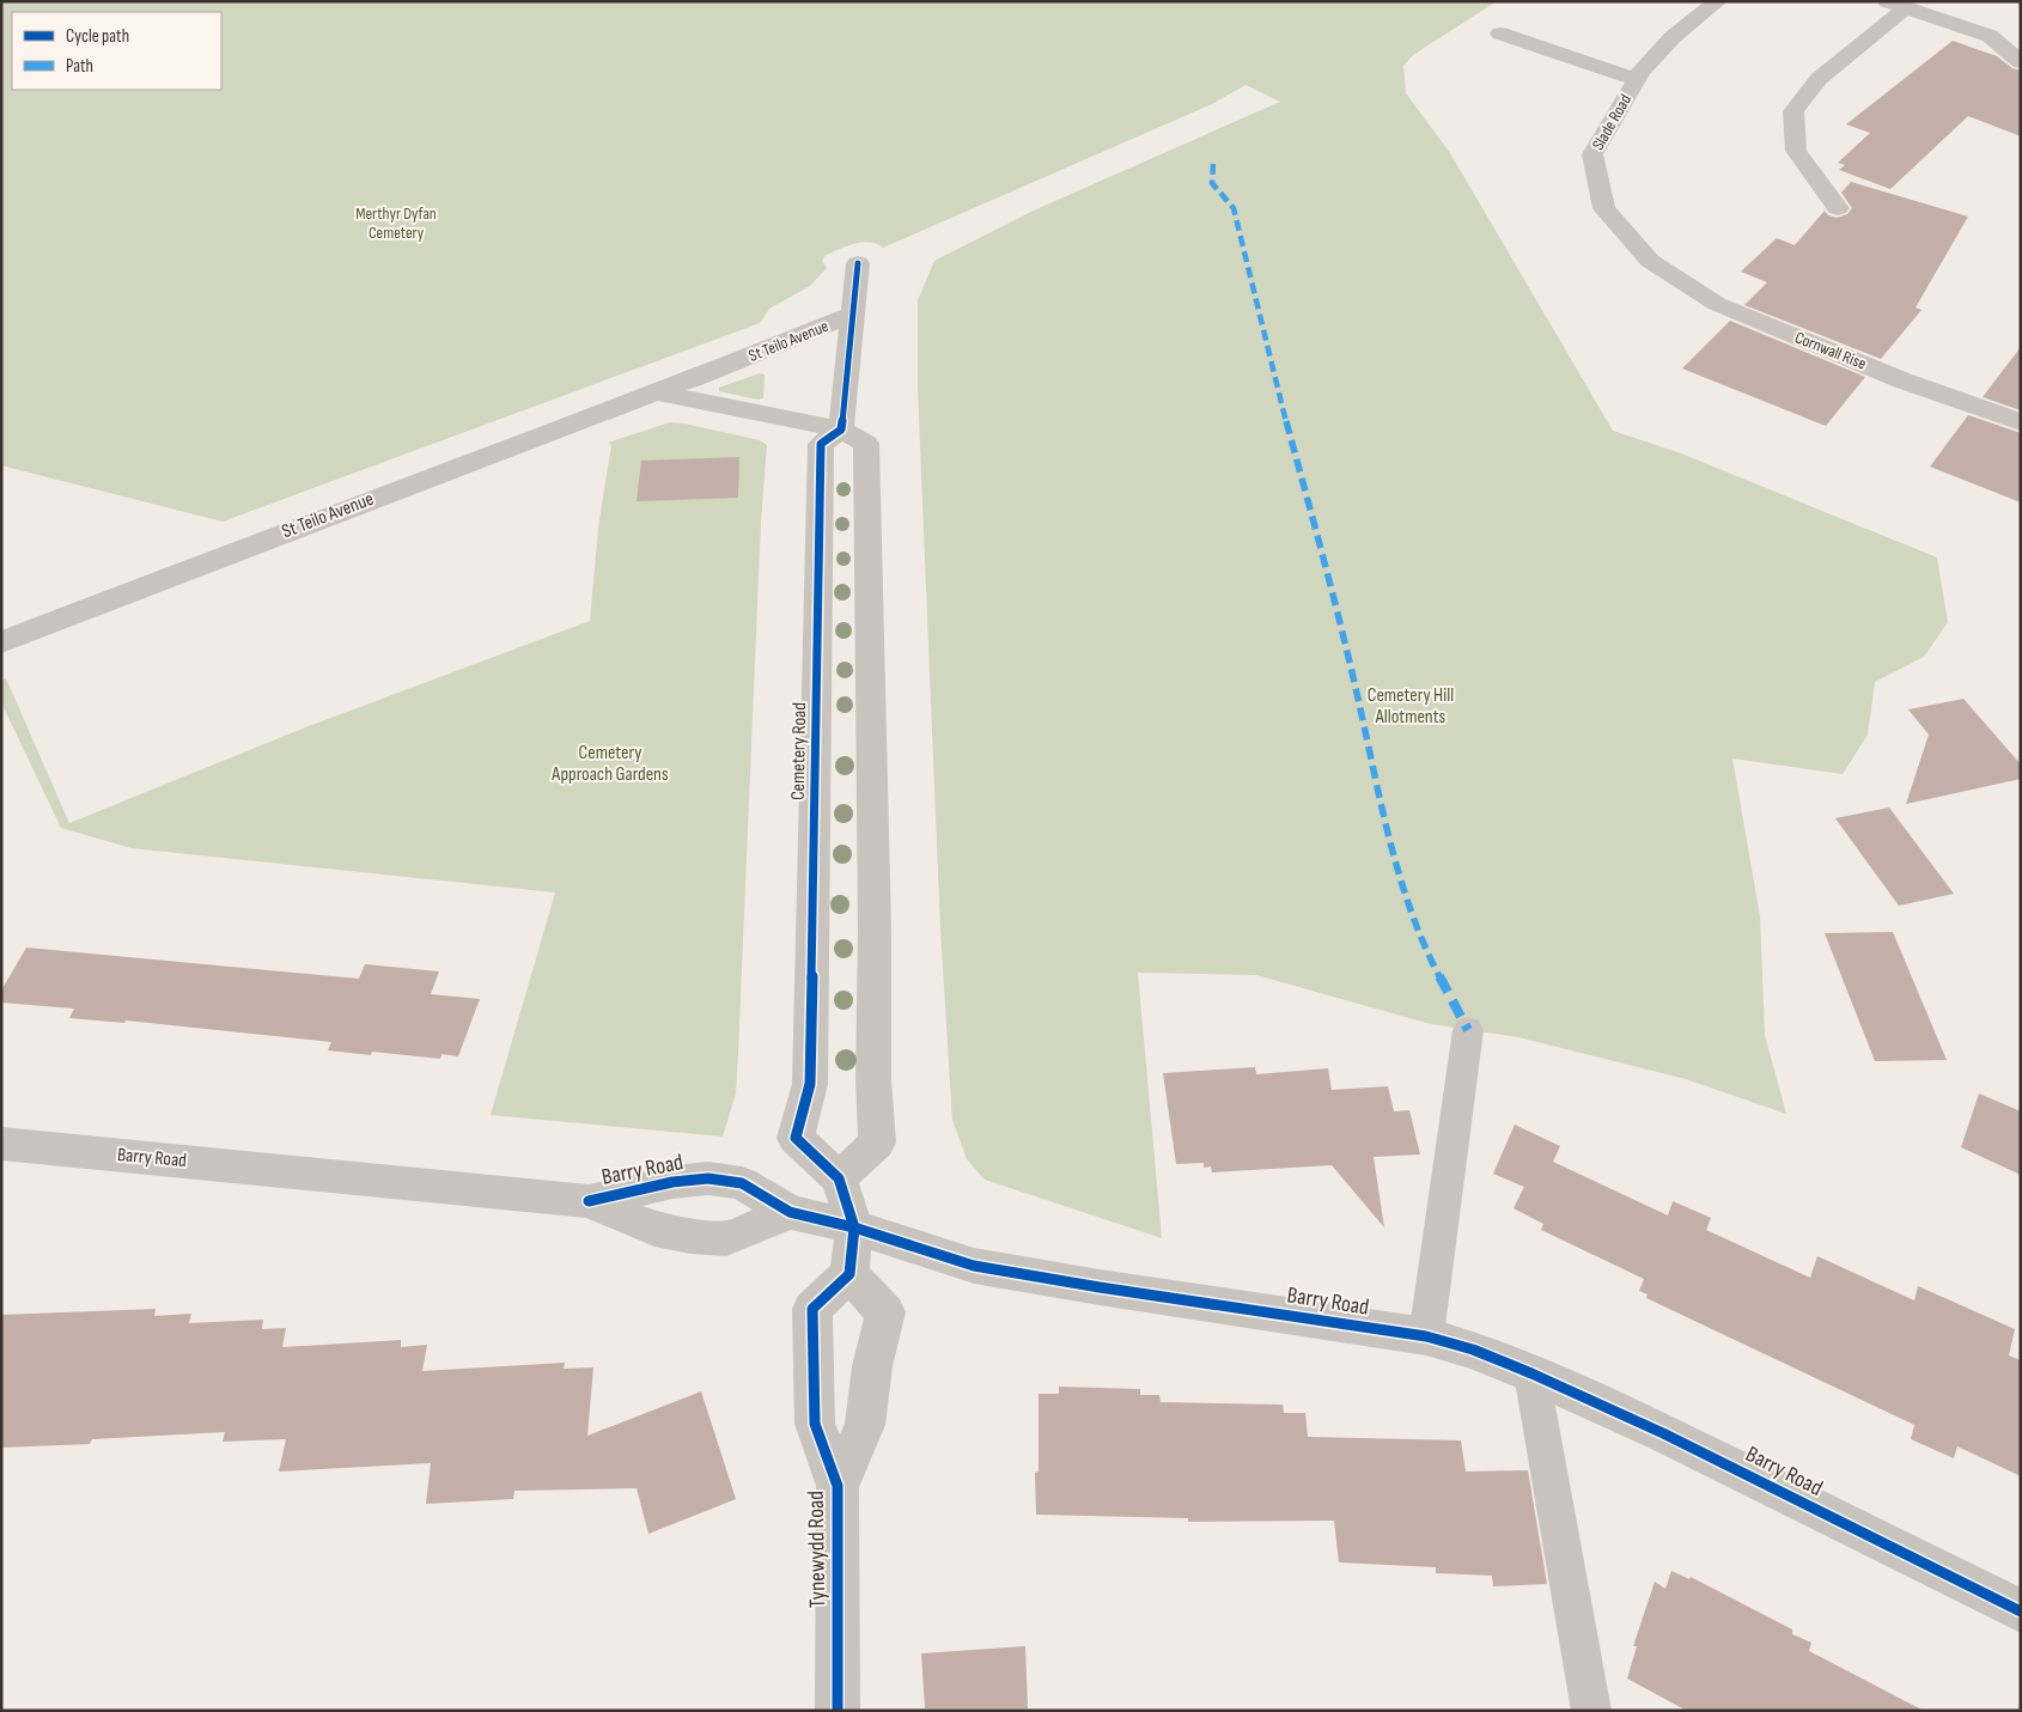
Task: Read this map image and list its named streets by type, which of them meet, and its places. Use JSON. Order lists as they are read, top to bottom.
{
  "streets": {
    "street": [
      "Slade Road",
      "St Teilo Avenue",
      "Cornwall Rise",
      "Cemetery Road",
      "Barry Road",
      "Tynewydd Road"
    ]
  },
  "crossings": [
    ["Slade Road", "Cornwall Rise"],
    ["Cemetery Road", "Barry Road"]
  ],
  "parks": ["Merthyr Dyfan Cemetery", "Cemetery Hill Allotments", "Cemetery Approach Gardens"],
  "legend": ["Cycle path", "Path"]
}
